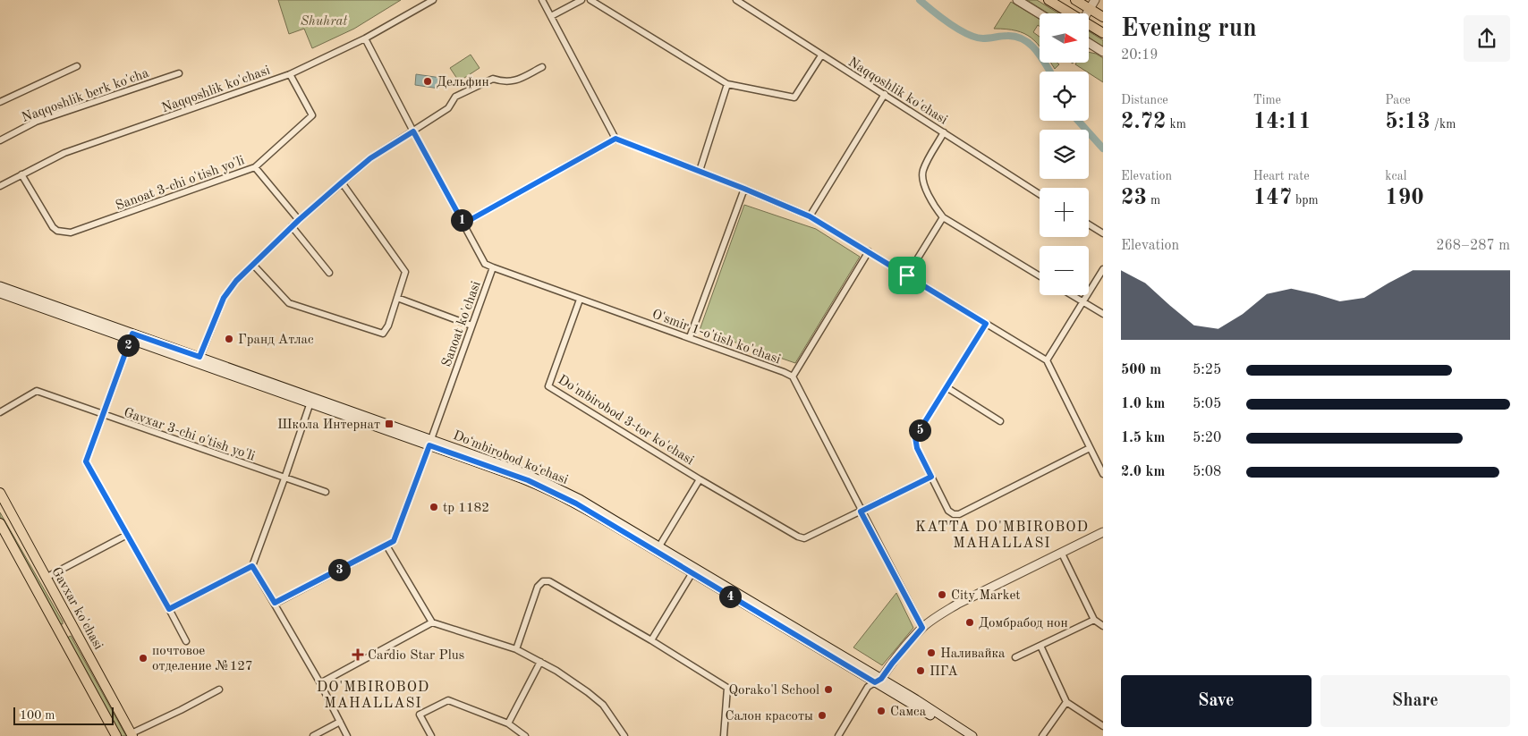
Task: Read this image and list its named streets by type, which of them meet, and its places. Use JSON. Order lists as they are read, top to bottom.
{
  "streets": {
    "main road": ["Doʻmbirobod koʻchasi", "Gavxar ko'chasi"],
    "street": [
      "Naqqoshlik ko'chasi",
      "Naqqoshlik berk ko'cha",
      "Sanoat 3-chi o'tish yo'li",
      "Sanoat ko'chasi",
      "O'smir 1-o'tish ko'chasi",
      "Do'mbirobod 3-tor ko'chasi",
      "Gavxar 3-chi o'tish yo'li"
    ]
  },
  "crossings": [
    ["Naqqoshlik ko'chasi", "Sanoat 3-chi o'tish yo'li"],
    ["Naqqoshlik ko'chasi", "Sanoat ko'chasi"],
    ["Sanoat ko'chasi", "O'smir 1-o'tish ko'chasi"],
    ["Sanoat ko'chasi", "Doʻmbirobod koʻchasi"],
    ["O'smir 1-o'tish ko'chasi", "Do'mbirobod 3-tor ko'chasi"],
    ["Do'mbirobod 3-tor ko'chasi", "Doʻmbirobod koʻchasi"]
  ],
  "districts": ["KATTA DO'MBIROBOD MAHALLASI", "DO'MBIROBOD MAHALLASI"],
  "parks": ["Shuhrat"],
  "places": {
    "other": [
      "Дельфин",
      "Гранд Атлас",
      "tp 1182",
      "City Market",
      "Домбрабод нон",
      "Наливайка",
      "почтовое отделение №127",
      "ПГА",
      "Qorako'l School",
      "Самса",
      "Салон красоты"
    ],
    "transit": ["Школа Интернат"],
    "health": ["Cardio Star Plus"]
  },
  "scale_bar": "100 m",
  "north": "right",
  "page": {
    "heading": ["Evening run", "20:19"],
    "map_buttons": ["+", "−"],
    "stats": [
      ["Distance", "2.72 km"],
      ["Time", "14:11"],
      ["Pace", "5:13 /km"],
      ["Elevation", "23 m"],
      ["Heart rate", "147 bpm"],
      ["kcal", "190"]
    ],
    "pins": [
      "1",
      "2",
      "5",
      "3",
      "4"
    ],
    "chart": ["Elevation", "268–287 m"],
    "list": [
      {
        "name": "500 m",
        "note": "5:25"
      },
      {
        "name": "1.0 km",
        "note": "5:05"
      },
      {
        "name": "1.5 km",
        "note": "5:20"
      },
      {
        "name": "2.0 km",
        "note": "5:08"
      }
    ],
    "buttons": ["Save", "Share"],
    "scale": "100 m"
  }
}
